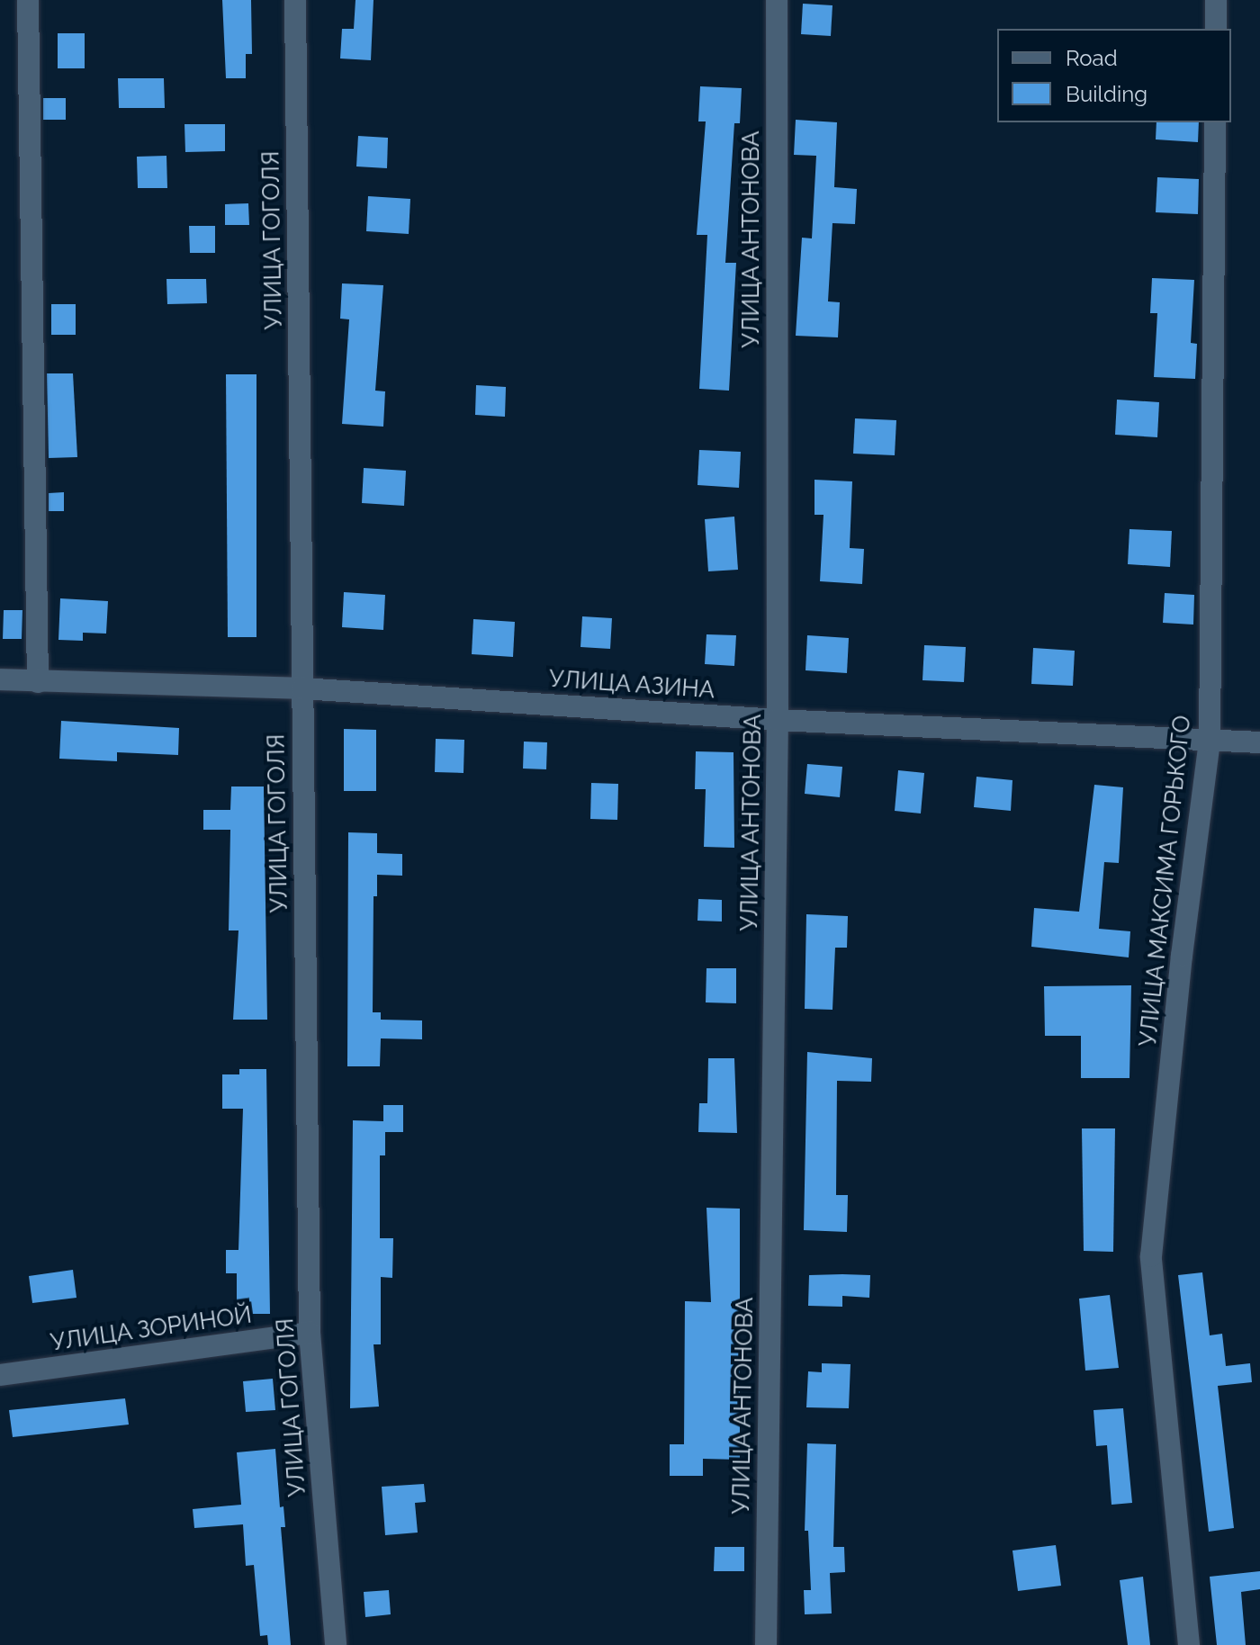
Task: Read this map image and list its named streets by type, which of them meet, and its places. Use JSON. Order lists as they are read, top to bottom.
{
  "streets": {
    "street": [
      "УЛИЦА АНТОНОВА",
      "УЛИЦА ГОГОЛЯ",
      "УЛИЦА АЗИНА",
      "УЛИЦА МАКСИМА ГОРЬКОГО",
      "УЛИЦА ЗОРИНОЙ"
    ]
  },
  "crossings": [
    ["УЛИЦА АНТОНОВА", "УЛИЦА АЗИНА"],
    ["УЛИЦА ГОГОЛЯ", "УЛИЦА АЗИНА"],
    ["УЛИЦА ГОГОЛЯ", "УЛИЦА ЗОРИНОЙ"],
    ["УЛИЦА АЗИНА", "УЛИЦА МАКСИМА ГОРЬКОГО"]
  ],
  "legend": ["Road", "Building"]
}
